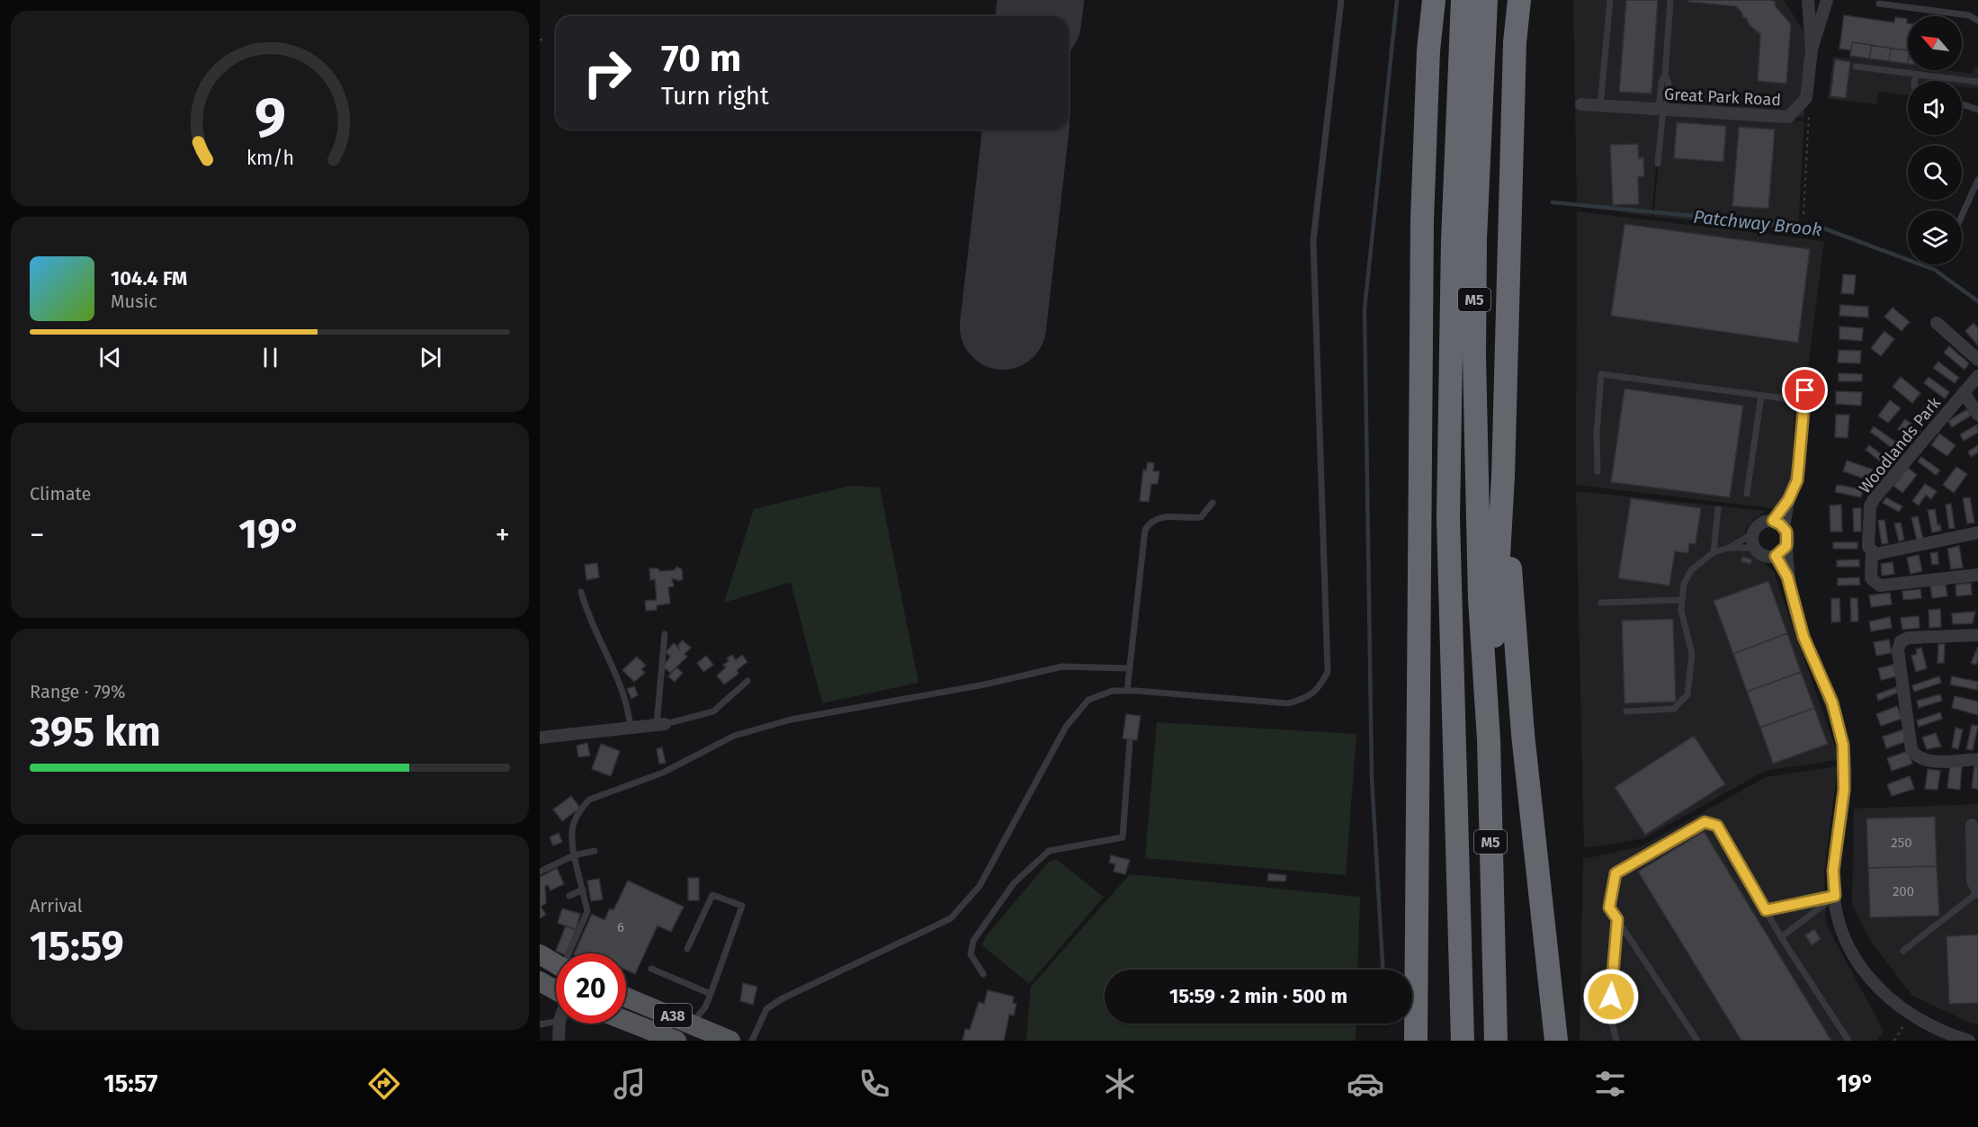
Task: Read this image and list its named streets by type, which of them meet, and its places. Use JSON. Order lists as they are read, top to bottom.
{
  "streets": {
    "highway": ["M5"],
    "main road": ["A38"],
    "street": ["Great Park Road", "Woodlands Park"]
  },
  "water": ["Patchway Brook"],
  "house_numbers": ["250", "200", "6"],
  "north": "top left",
  "page": {
    "turn": ["70 m", "Turn right"],
    "song": ["104.4 FM", "Music"],
    "tile": [
      "Climate",
      ["Range · 79%", "395 km"],
      ["Arrival", "15:59"]
    ],
    "heat": ["−", "19°", "+"],
    "limit": "20",
    "trip": "15:59 · 2 min · 500 m",
    "tabs": ["15:57", "19°"],
    "gauge": ["9", "km/h"]
  }
}
